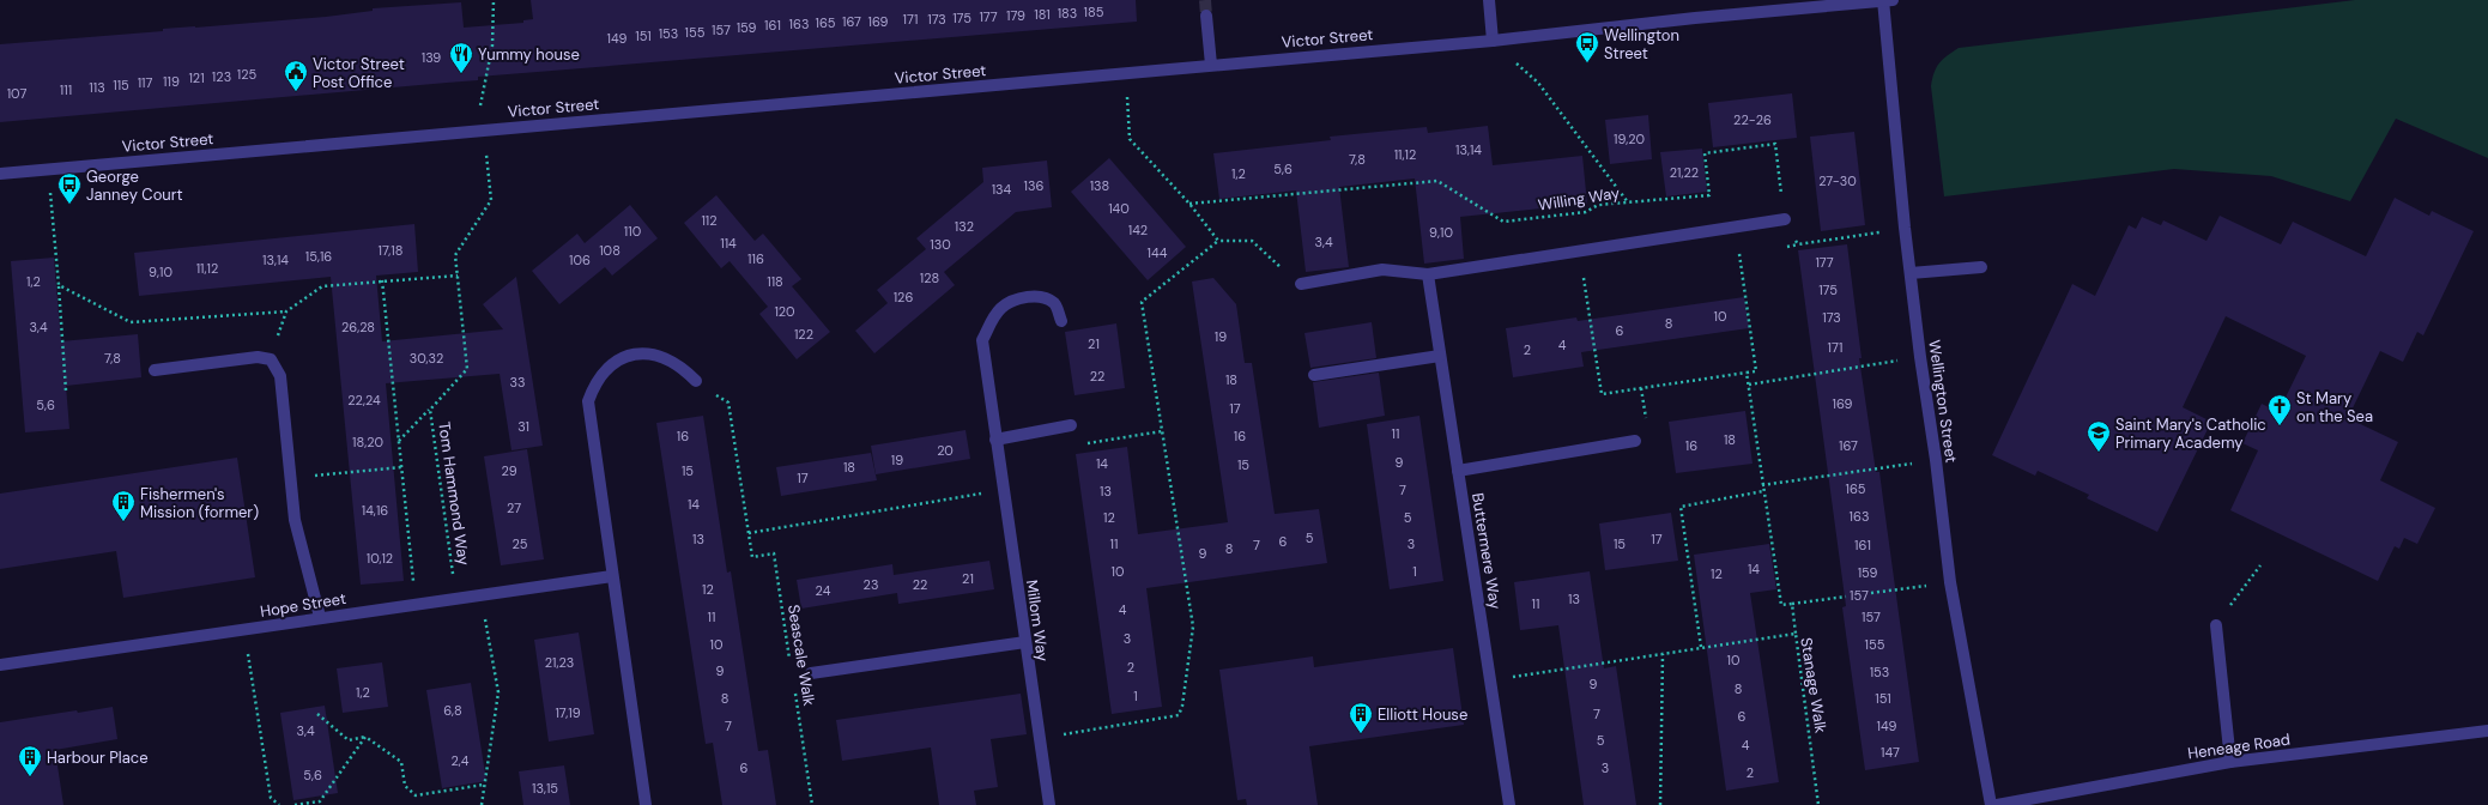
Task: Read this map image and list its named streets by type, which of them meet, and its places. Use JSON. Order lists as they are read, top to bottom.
{
  "streets": {
    "street": [
      "Victor Street",
      "Wellington Street",
      "Buttermere Way",
      "Hope Street",
      "Millom Way",
      "Heneage Road"
    ],
    "path": [
      "Willing Way",
      "Tom Hammond Way",
      "Seascale Walk",
      "Stanage Walk"
    ]
  },
  "crossings": [
    ["Victor Street", "Wellington Street"],
    ["Victor Street", "Tom Hammond Way"],
    ["Tom Hammond Way", "Hope Street"],
    ["Buttermere Way", "Stanage Walk"]
  ],
  "places": {
    "bus stop": ["Wellington Street", "George Janney Court"],
    "restaurant": ["Yummy house"],
    "public building": ["Victor Street Post Office"],
    "church": ["St Mary on the Sea"],
    "school or university": ["Saint Mary's Catholic Primary Academy"],
    "building": ["Fishermen's Mission (former)", "Elliott House", "Harbour Place"]
  },
  "house_numbers": [
    "185",
    "183",
    "181",
    "179",
    "177",
    "175",
    "171",
    "173",
    "167",
    "169",
    "165",
    "163",
    "161",
    "159",
    "157",
    "155",
    "153",
    "151",
    "149",
    "139",
    "125",
    "123",
    "121",
    "119",
    "117",
    "115",
    "113",
    "111",
    "107",
    "22-26",
    "19,20",
    "13,14",
    "11,12",
    "7,8",
    "5,6",
    "21,22",
    "1,2",
    "27-30",
    "136",
    "138",
    "134",
    "140",
    "112",
    "132",
    "142",
    "110",
    "9,10",
    "3,4",
    "114",
    "130",
    "17,18",
    "108",
    "144",
    "15,16",
    "116",
    "13,14",
    "106",
    "177",
    "11,12",
    "9,10",
    "128",
    "1,2",
    "118",
    "175",
    "126",
    "120",
    "10",
    "173",
    "8",
    "3,4",
    "26,28",
    "6",
    "122",
    "19",
    "21",
    "4",
    "171",
    "2",
    "7,8",
    "30,32",
    "22",
    "18",
    "33",
    "22,24",
    "169",
    "5,6",
    "17",
    "31",
    "11",
    "16",
    "16",
    "18",
    "18,20",
    "16",
    "167",
    "20",
    "19",
    "9",
    "14",
    "15",
    "18",
    "29",
    "15",
    "17",
    "165",
    "7",
    "13",
    "14",
    "27",
    "14,16",
    "163",
    "12",
    "5",
    "5",
    "13",
    "17",
    "6",
    "25",
    "11",
    "3",
    "15",
    "7",
    "161",
    "8",
    "9",
    "10,12",
    "14",
    "10",
    "1",
    "159",
    "12",
    "21",
    "23",
    "22",
    "12",
    "24",
    "157",
    "13",
    "11",
    "4",
    "11",
    "157",
    "3",
    "10",
    "155",
    "10",
    "21,23",
    "2",
    "9",
    "153",
    "9",
    "8",
    "1,2",
    "1",
    "8",
    "151",
    "6,8",
    "17,19",
    "7",
    "6",
    "7",
    "149",
    "3,4",
    "5",
    "4",
    "147",
    "2,4",
    "6",
    "3",
    "2",
    "5,6",
    "13,15"
  ]
}
